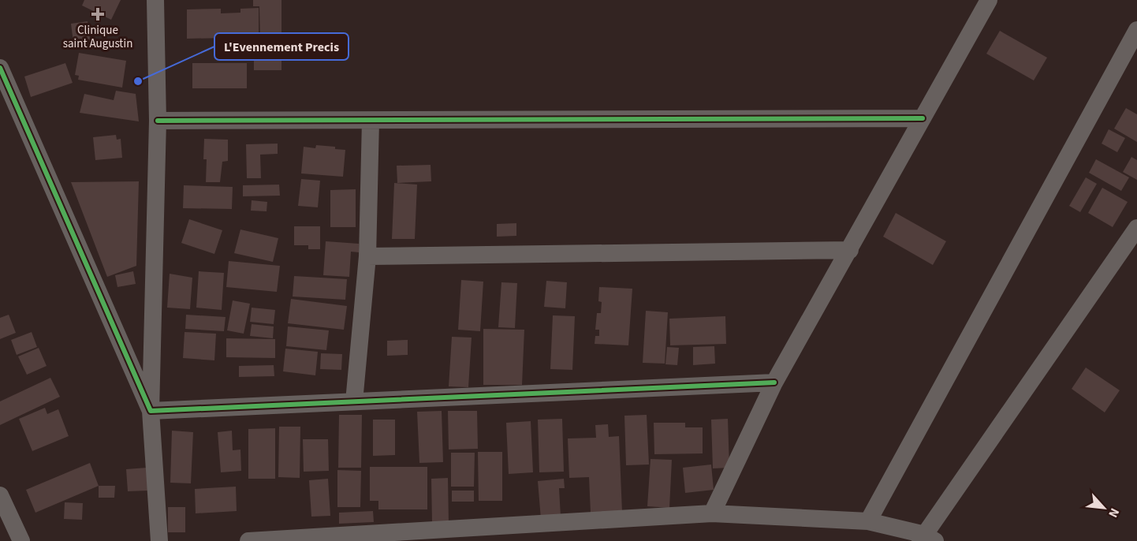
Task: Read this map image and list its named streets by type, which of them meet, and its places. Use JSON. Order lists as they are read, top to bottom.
{
  "places": {
    "health": ["Clinique saint Augustin"],
    "other": ["L'Evennement Precis"]
  },
  "north": "bottom right"
}
